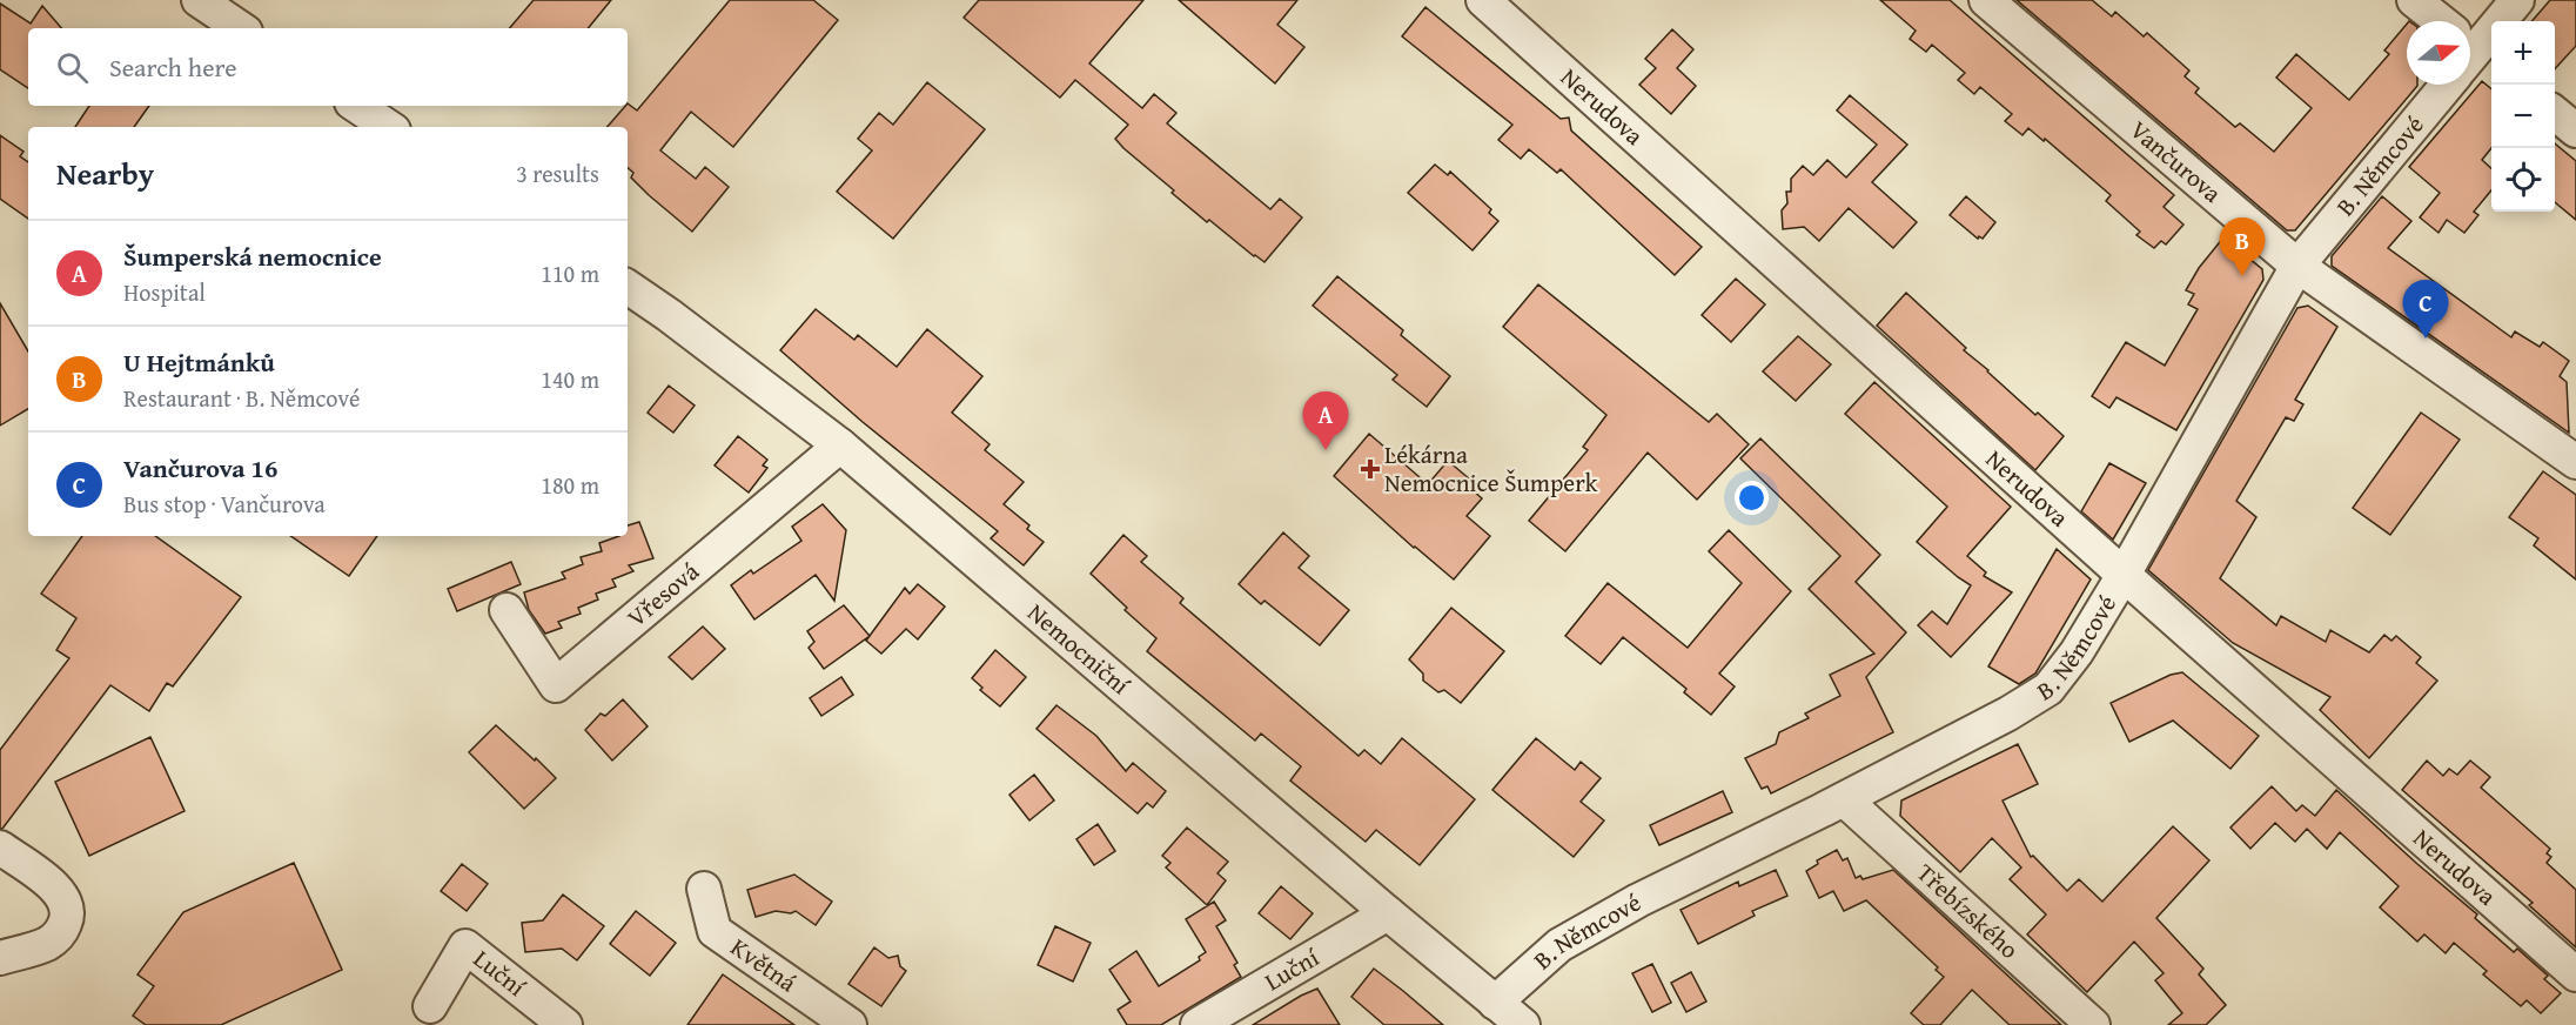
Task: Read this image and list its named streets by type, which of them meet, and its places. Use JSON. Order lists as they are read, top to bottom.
{
  "streets": {
    "street": [
      "Nerudova",
      "Vančurova",
      "B. Němcové",
      "Vřesová",
      "Nemocniční",
      "Třebízského",
      "Květná",
      "Luční"
    ]
  },
  "crossings": [
    ["Nerudova", "B. Němcové"],
    ["Vančurova", "B. Němcové"],
    ["B. Němcové", "Nemocniční"],
    ["B. Němcové", "Třebízského"],
    ["Vřesová", "Nemocniční"],
    ["Nemocniční", "Luční"]
  ],
  "places": {
    "health": ["Lékárna Nemocnice Šumperk"]
  },
  "north": "right",
  "page": {
    "map_buttons": ["+", "−"],
    "search": "Search here",
    "heading": ["Nearby", "3 results"],
    "pins": ["B", "C", "A"],
    "list": [
      {
        "mark": "A",
        "name": "Šumperská nemocnice",
        "note": "Hospital",
        "value": "110 m"
      },
      {
        "mark": "B",
        "name": "U Hejtmánků",
        "note": "Restaurant · B. Němcové",
        "value": "140 m"
      },
      {
        "mark": "C",
        "name": "Vančurova 16",
        "note": "Bus stop · Vančurova",
        "value": "180 m"
      }
    ]
  }
}
